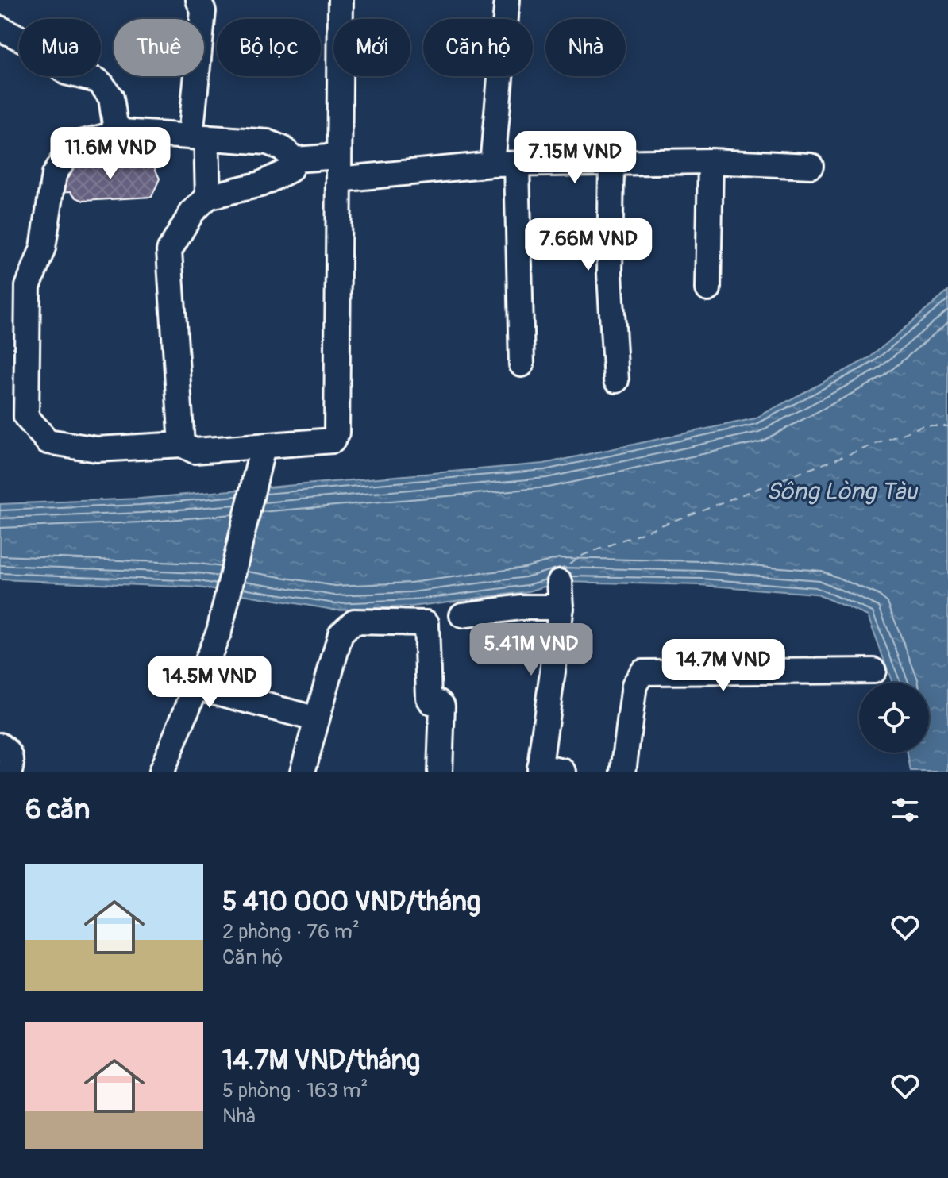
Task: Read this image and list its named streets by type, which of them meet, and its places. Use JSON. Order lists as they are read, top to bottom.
{
  "water": ["Sông Lòng Tàu"],
  "page": {
    "chip": [
      "Mua",
      "Thuê",
      "Bộ lọc",
      "Mới",
      "Căn hộ",
      "Nhà"
    ],
    "price": [
      "11.6M VND",
      "7.15M VND",
      "7.66M VND",
      "5.41M VND",
      "14.7M VND",
      "14.5M VND"
    ],
    "heading": "6 căn",
    "list": [
      {
        "name": "5 410 000 VND/tháng",
        "note": "2 phòng · 76 m² · Căn hộ"
      },
      {
        "name": "14.7M VND/tháng",
        "note": "5 phòng · 163 m² · Nhà"
      }
    ]
  }
}
